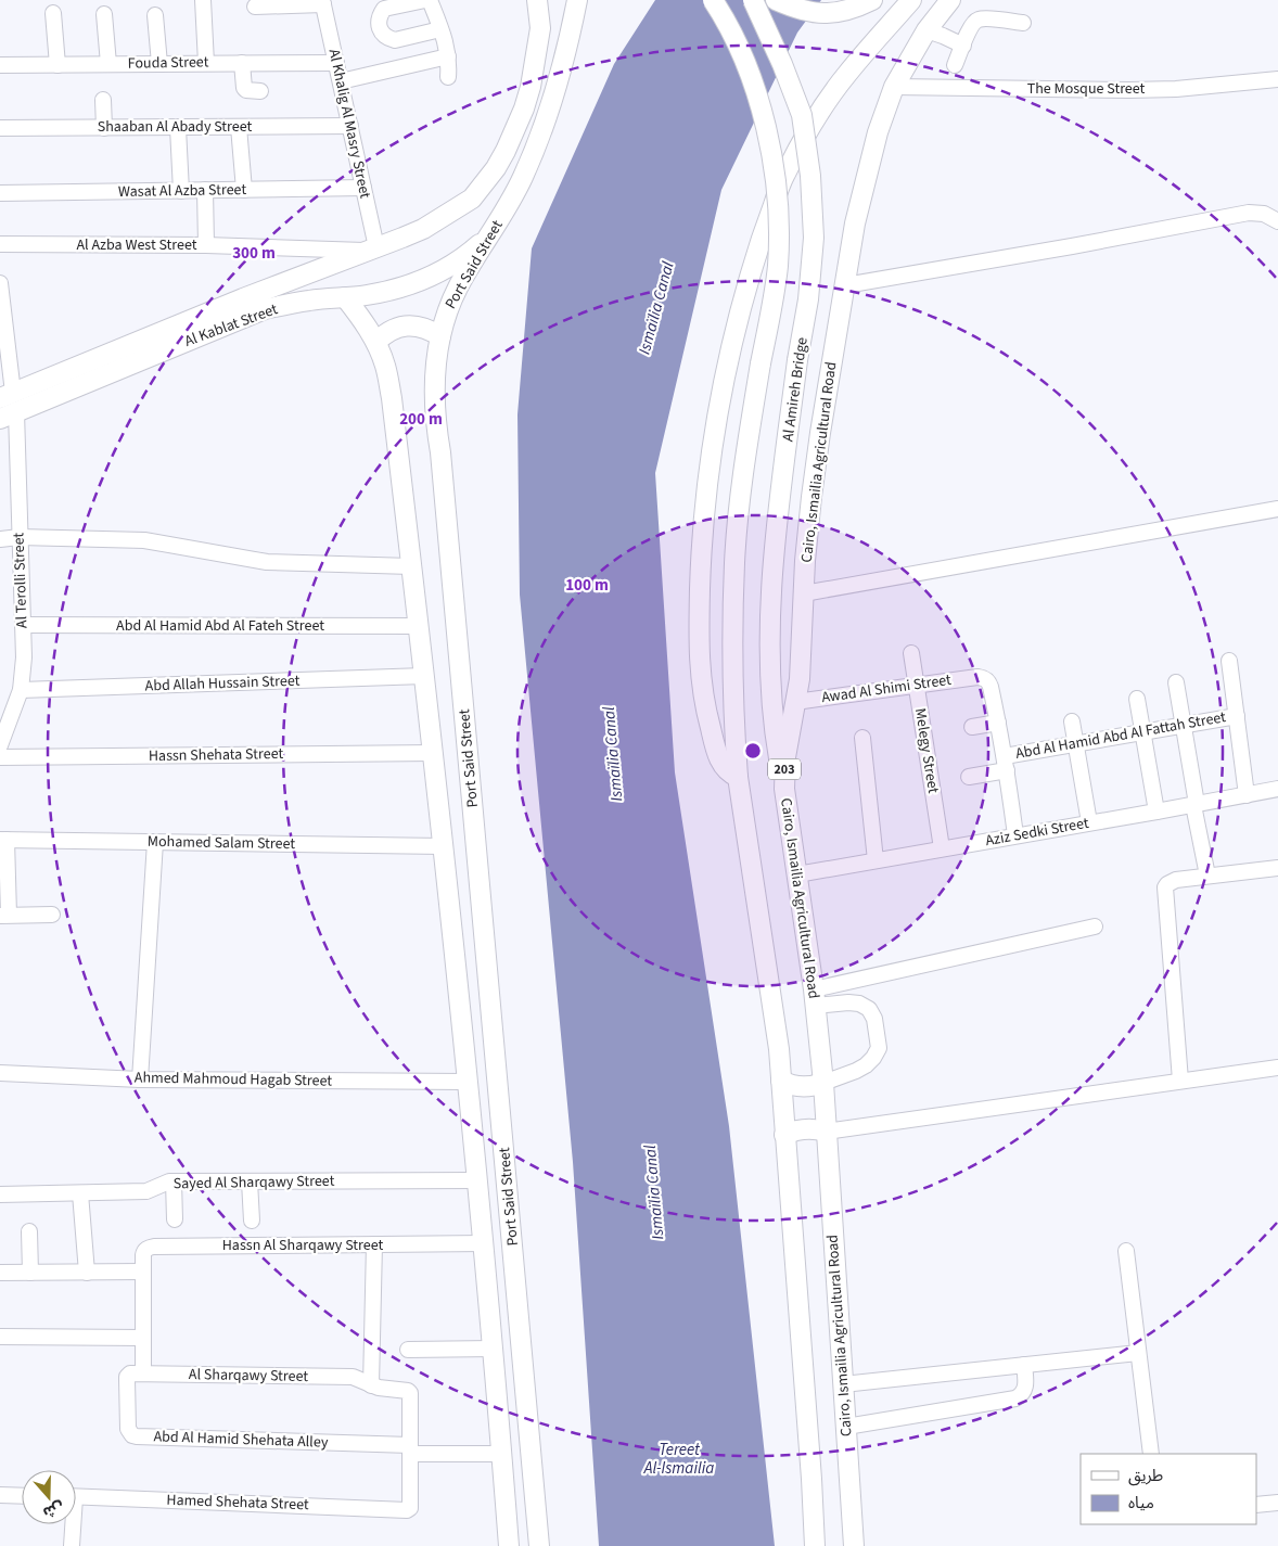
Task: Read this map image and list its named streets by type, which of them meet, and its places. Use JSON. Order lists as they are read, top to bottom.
{
  "streets": {
    "main road": [
      "Port Said Street",
      "Al Kablat Street",
      "Al Amireh Bridge",
      "Cairo, Ismailia Agricultural Road",
      "203"
    ],
    "street": [
      "Fouda Street",
      "The Mosque Street",
      "Al Khalig Al Masry Street",
      "Shaaban Al Abady Street",
      "Wasat Al Azba Street",
      "Al Azba West Street",
      "Al Terolli Street",
      "Abd Al Hamid Abd Al Fateh Street",
      "Abd Allah Hussain Street",
      "Awad Al Shimi Street",
      "Abd Al Hamid Abd Al Fattah Street",
      "Melegy Street",
      "Hassn Shehata Street",
      "Aziz Sedki Street",
      "Mohamed Salam Street",
      "Ahmed Mahmoud Hagab Street",
      "Sayed Al Sharqawy Street",
      "Hassn Al Sharqawy Street",
      "Al Sharqawy Street",
      "Abd Al Hamid Shehata Alley",
      "Hamed Shehata Street"
    ]
  },
  "crossings": [
    ["Fouda Street", "Al Khalig Al Masry Street"],
    ["The Mosque Street", "Cairo, Ismailia Agricultural Road"],
    ["Al Khalig Al Masry Street", "Shaaban Al Abady Street"],
    ["Al Khalig Al Masry Street", "Wasat Al Azba Street"],
    ["Al Khalig Al Masry Street", "Al Azba West Street"],
    ["Al Khalig Al Masry Street", "Al Kablat Street"],
    ["Al Azba West Street", "Al Kablat Street"],
    ["Port Said Street", "Al Kablat Street"],
    ["Port Said Street", "Abd Al Hamid Abd Al Fateh Street"],
    ["Port Said Street", "Abd Allah Hussain Street"],
    ["Port Said Street", "Hassn Shehata Street"],
    ["Port Said Street", "Mohamed Salam Street"],
    ["Port Said Street", "Ahmed Mahmoud Hagab Street"],
    ["Port Said Street", "Sayed Al Sharqawy Street"],
    ["Port Said Street", "Hassn Al Sharqawy Street"],
    ["Port Said Street", "Abd Al Hamid Shehata Alley"],
    ["Al Kablat Street", "Al Terolli Street"],
    ["Al Amireh Bridge", "Cairo, Ismailia Agricultural Road"],
    ["Cairo, Ismailia Agricultural Road", "Awad Al Shimi Street"],
    ["Cairo, Ismailia Agricultural Road", "Aziz Sedki Street"],
    ["Al Terolli Street", "Abd Al Hamid Abd Al Fateh Street"],
    ["Al Terolli Street", "Abd Allah Hussain Street"],
    ["Al Terolli Street", "Hassn Shehata Street"],
    ["Awad Al Shimi Street", "Melegy Street"],
    ["Melegy Street", "Aziz Sedki Street"],
    ["Al Sharqawy Street", "Abd Al Hamid Shehata Alley"],
    ["Abd Al Hamid Shehata Alley", "Hamed Shehata Street"]
  ],
  "water": ["Ismaïlia Canal", "Tereet Al-Ismailia"],
  "legend": ["طريق", "مياه"],
  "north": "bottom",
  "rings": ["300 m", "200 m", "100 m"]
}
